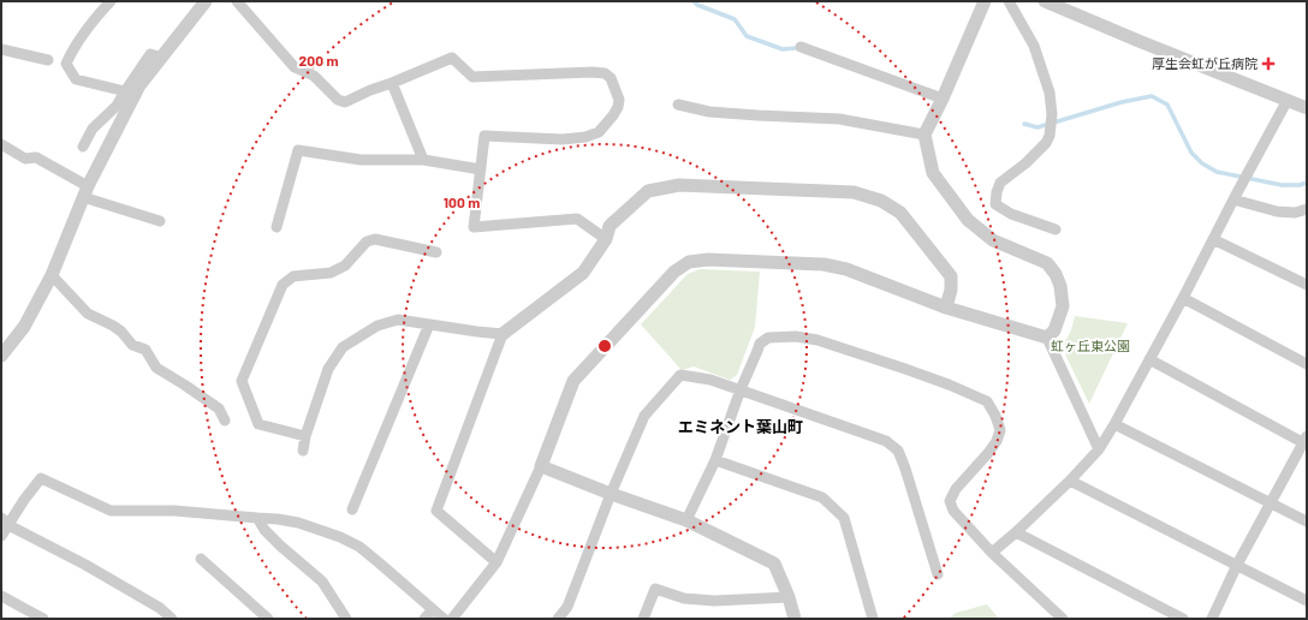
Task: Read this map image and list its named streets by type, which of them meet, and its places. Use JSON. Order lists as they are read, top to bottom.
{
  "districts": ["エミネント葉山町"],
  "parks": ["虹ヶ丘東公園"],
  "places": {
    "health": ["厚生会虹が丘病院"]
  },
  "rings": ["200 m", "100 m"]
}
